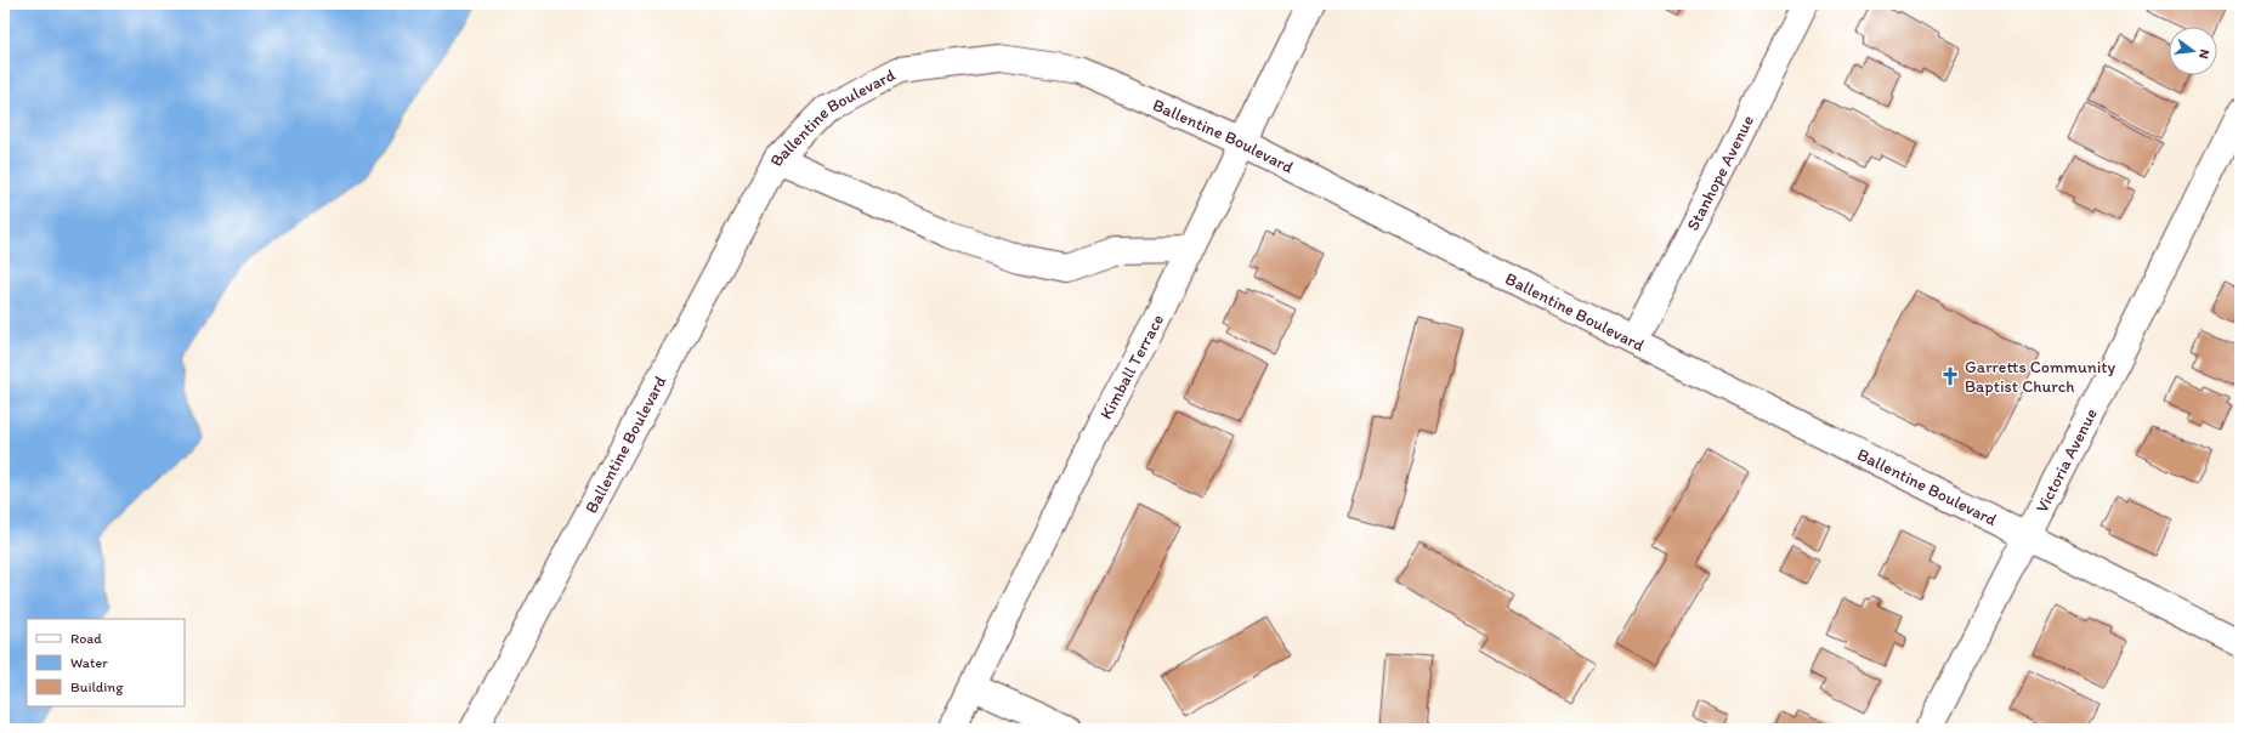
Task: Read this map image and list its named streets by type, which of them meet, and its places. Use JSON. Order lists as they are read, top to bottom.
{
  "streets": {
    "street": [
      "Ballentine Boulevard",
      "Stanhope Avenue",
      "Kimball Terrace",
      "Victoria Avenue"
    ]
  },
  "crossings": [
    ["Ballentine Boulevard", "Stanhope Avenue"],
    ["Ballentine Boulevard", "Kimball Terrace"],
    ["Ballentine Boulevard", "Victoria Avenue"]
  ],
  "places": {
    "church": ["Garretts Community Baptist Church"]
  },
  "legend": ["Road", "Water", "Building"],
  "north": "right"
}
